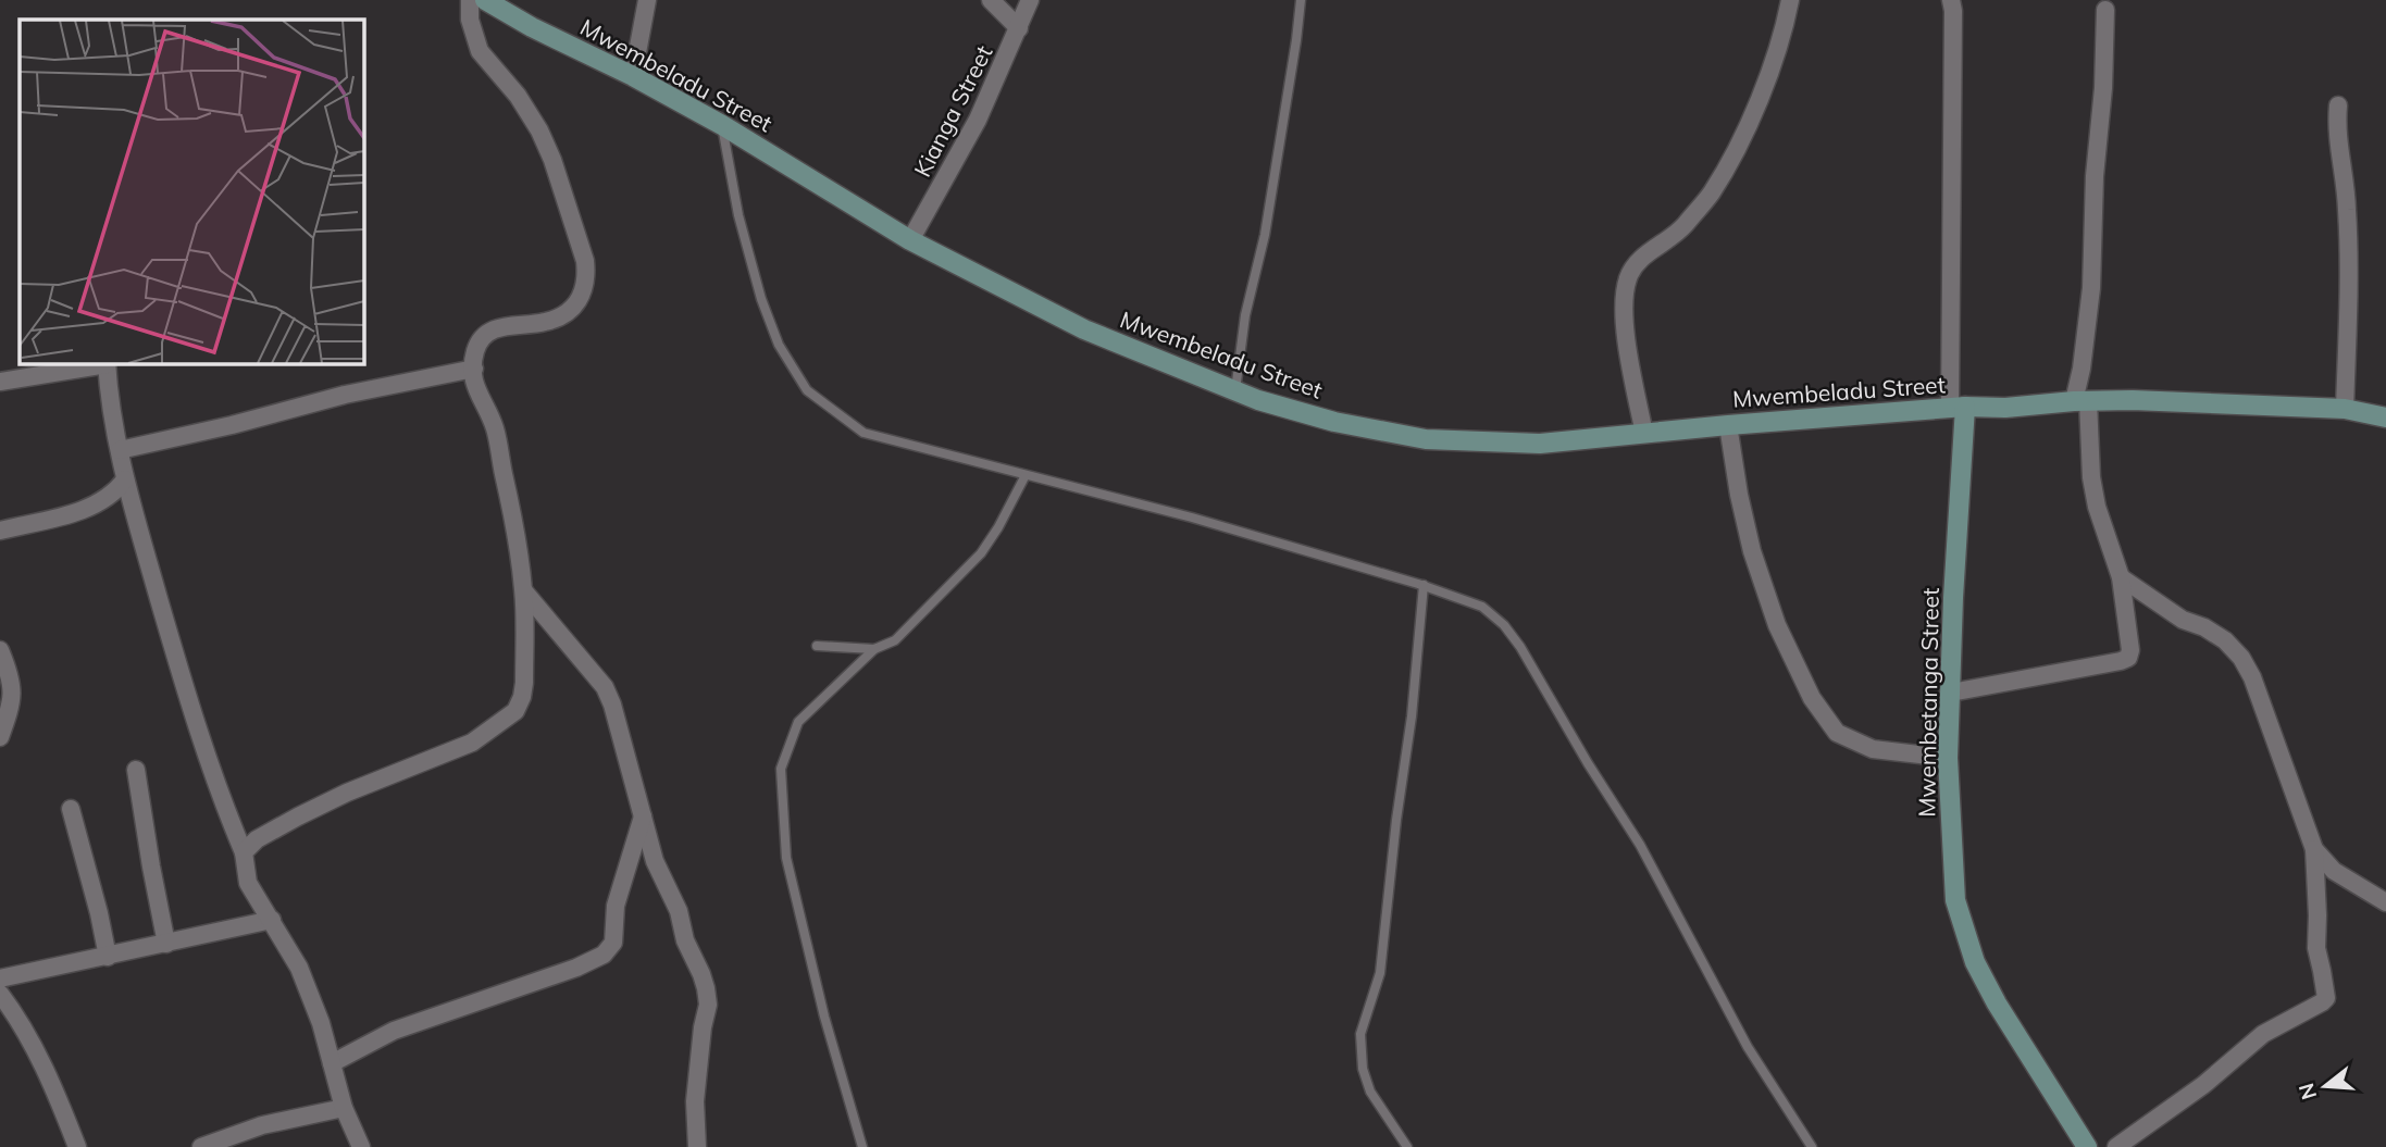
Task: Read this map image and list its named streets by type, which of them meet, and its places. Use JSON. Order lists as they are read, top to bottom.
{
  "streets": {
    "street": ["Mwembeladu Street", "Kianga Street", "Mwembetanga Street"]
  },
  "crossings": [
    ["Mwembeladu Street", "Kianga Street"],
    ["Mwembeladu Street", "Mwembetanga Street"]
  ],
  "north": "left"
}
